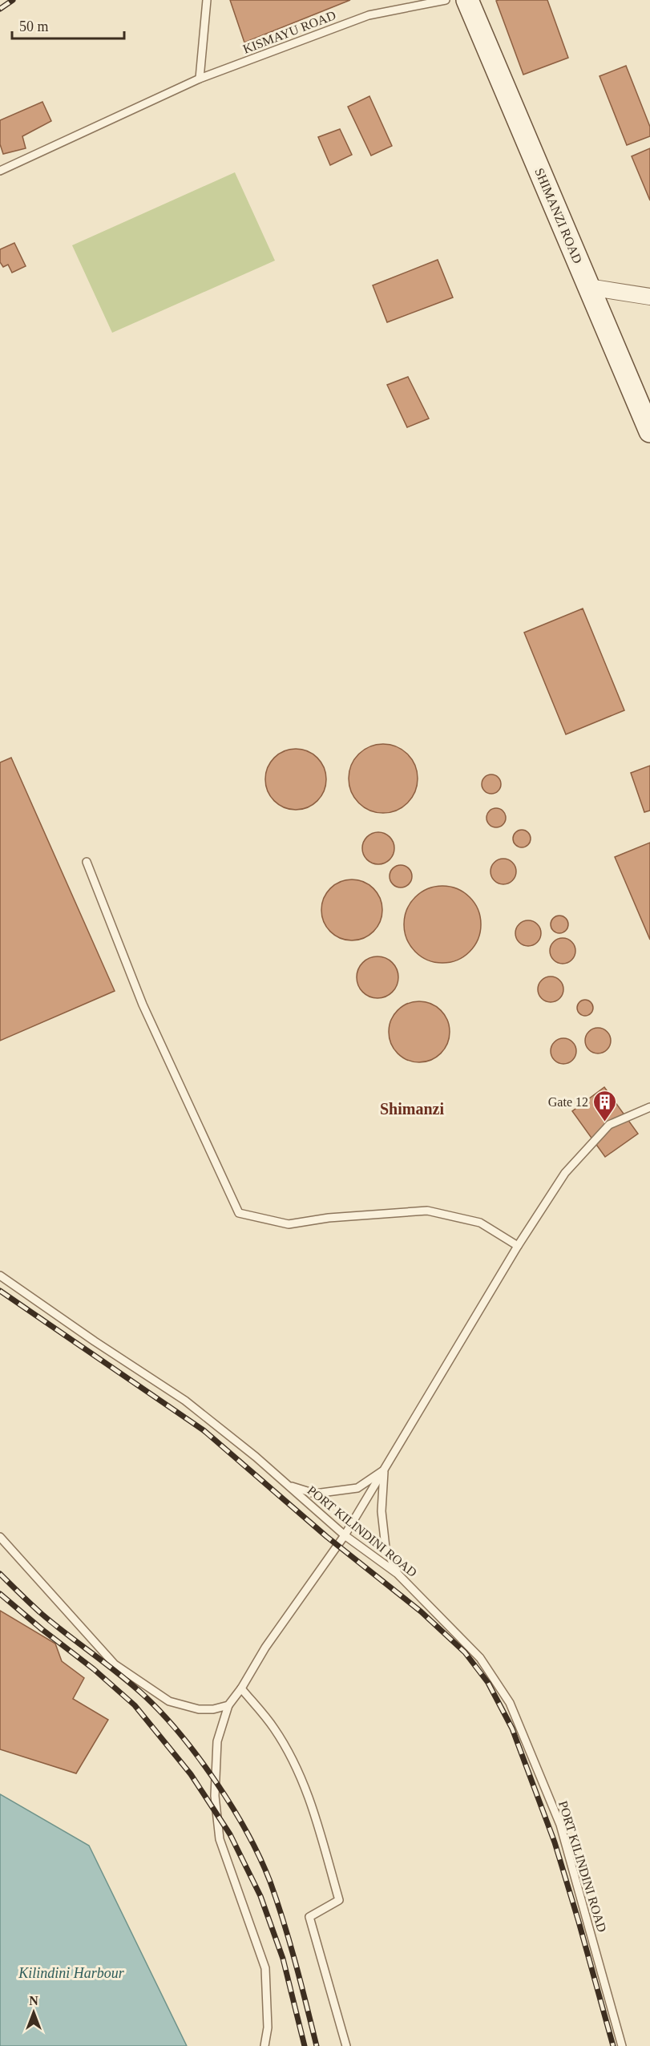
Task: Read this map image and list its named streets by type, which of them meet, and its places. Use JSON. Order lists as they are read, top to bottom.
{
  "streets": {
    "main road": ["SHIMANZI ROAD"],
    "lane": ["KISMAYU ROAD", "PORT KILINDINI ROAD"]
  },
  "districts": ["Shimanzi"],
  "water": ["Kilindini Harbour"],
  "places": {
    "building": ["Gate 12"]
  },
  "scale_bar": "50 m",
  "north": "top"
}
